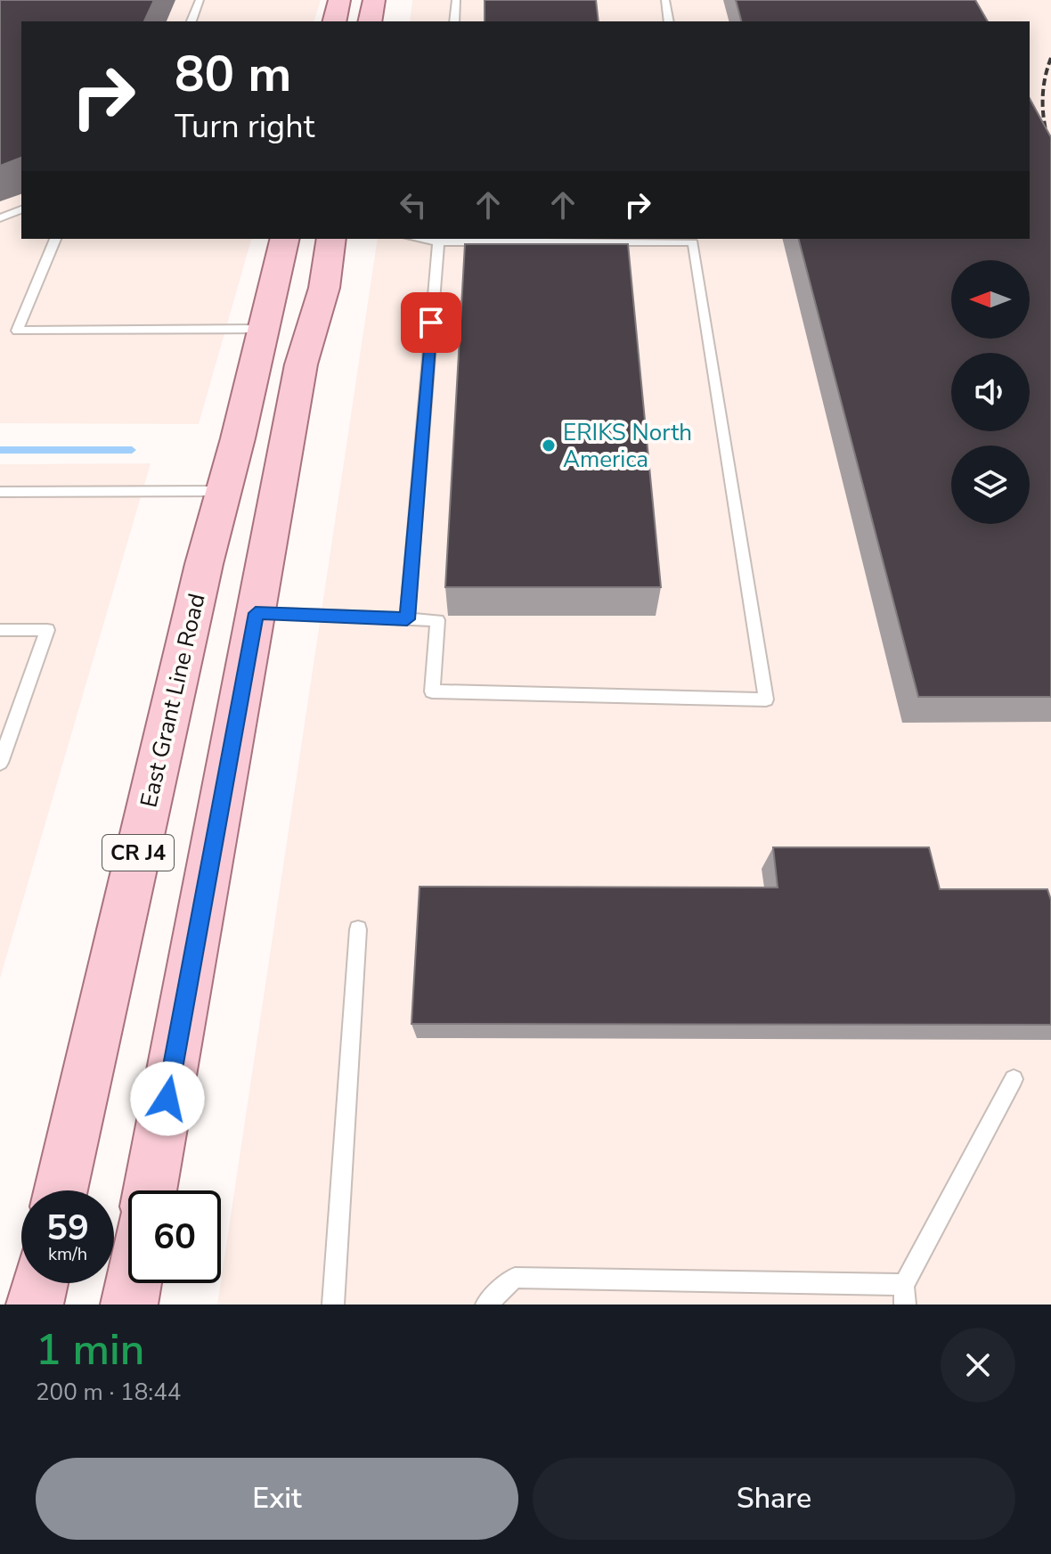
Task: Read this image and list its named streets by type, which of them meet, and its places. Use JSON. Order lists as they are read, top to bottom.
{
  "streets": {
    "main road": ["East Grant Line Road", "CR J4"]
  },
  "places": ["ERIKS North America"],
  "north": "left",
  "page": {
    "turn": ["80 m", "Turn right"],
    "speed": "59 km/h",
    "limit": "60",
    "heading": ["1 min", "200 m · 18:44"],
    "buttons": ["Exit", "Share"]
  }
}
